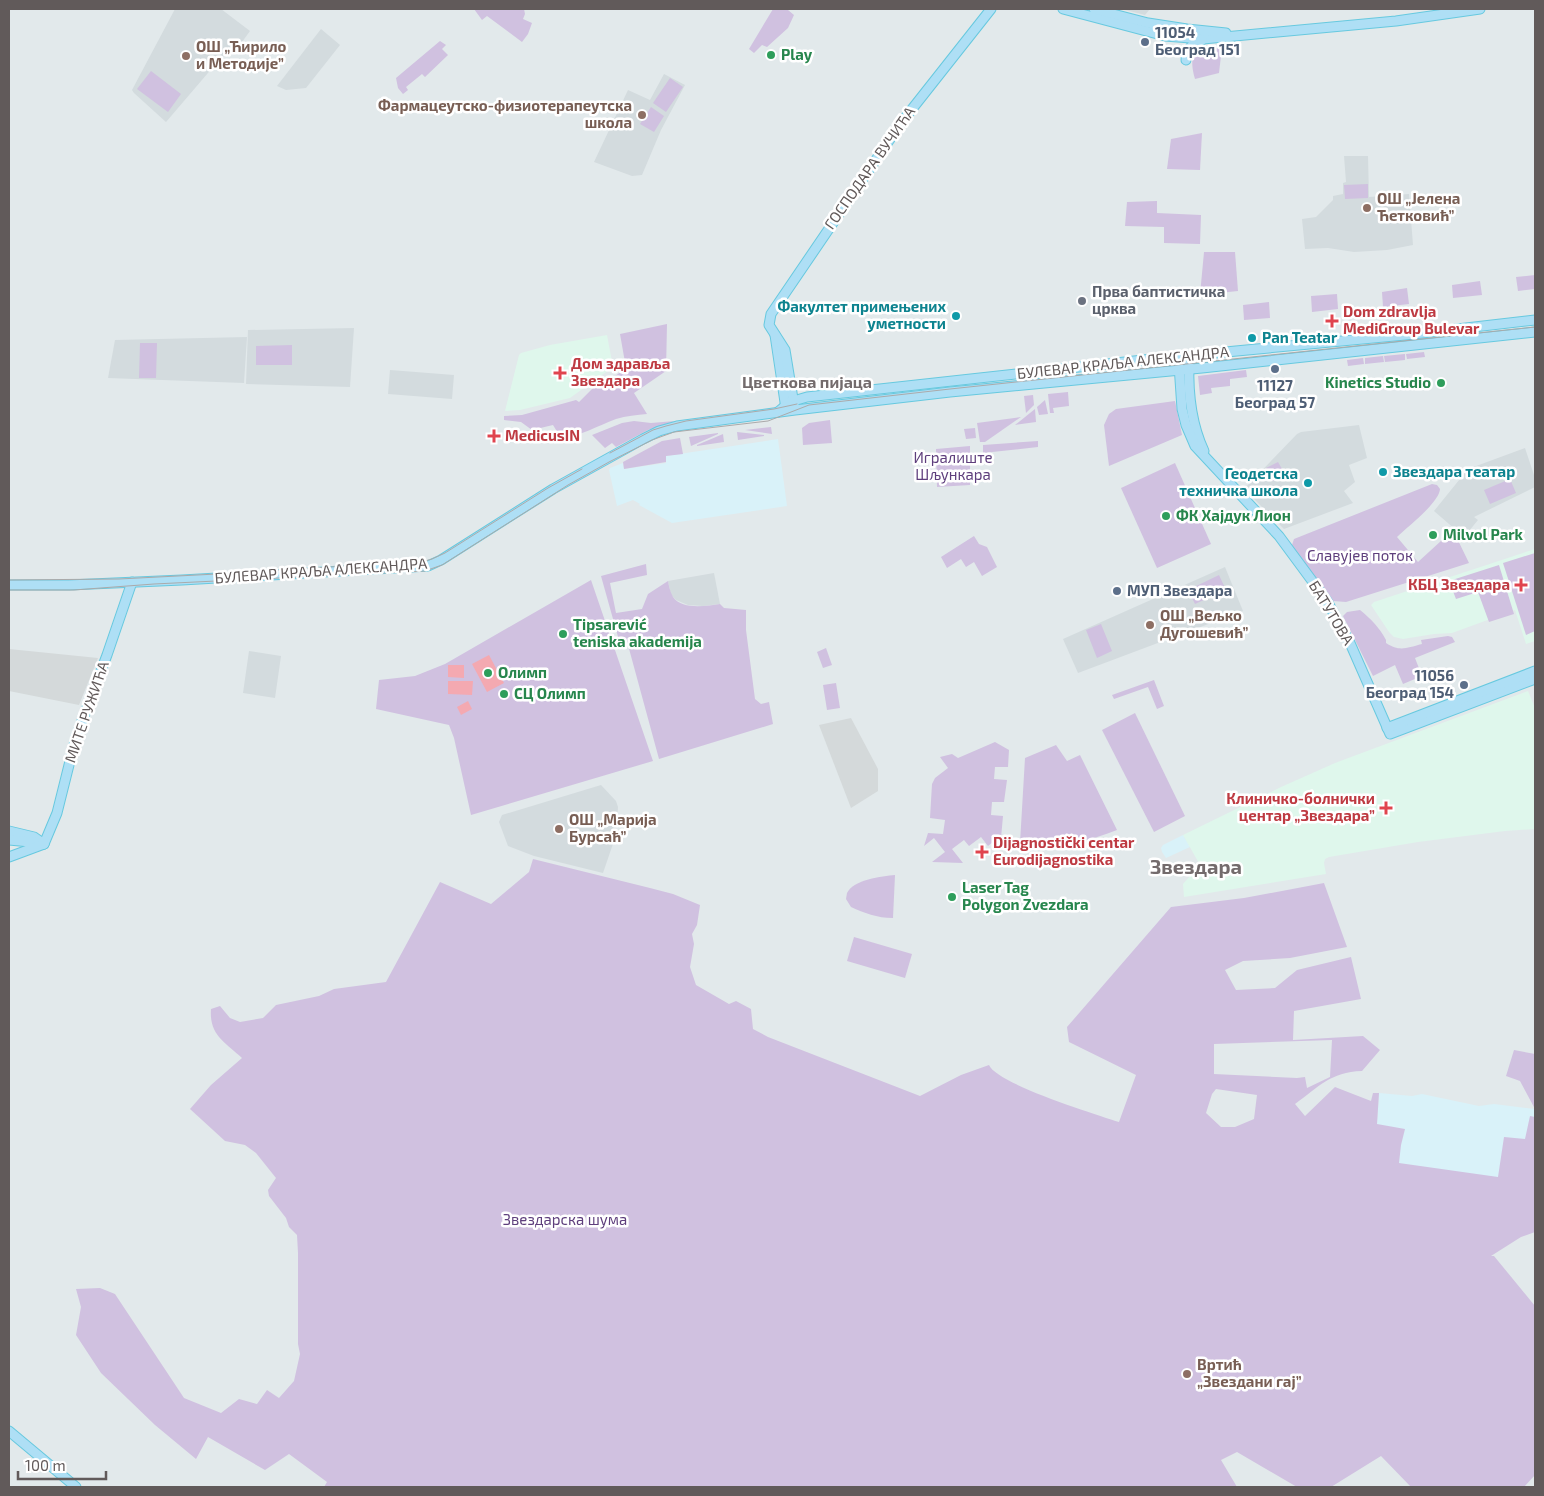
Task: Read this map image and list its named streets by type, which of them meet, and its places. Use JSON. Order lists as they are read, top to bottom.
{
  "streets": {
    "main road": [
      "ГОСПОДАРА ВУЧИЋА",
      "БУЛЕВАР КРАЉА АЛЕКСАНДРА",
      "БАТУТОВА",
      "МИТЕ РУЖИЋА"
    ]
  },
  "crossings": [
    ["ГОСПОДАРА ВУЧИЋА", "БУЛЕВАР КРАЉА АЛЕКСАНДРА"],
    ["БУЛЕВАР КРАЉА АЛЕКСАНДРА", "БАТУТОВА"],
    ["БУЛЕВАР КРАЉА АЛЕКСАНДРА", "МИТЕ РУЖИЋА"]
  ],
  "districts": ["Цветкова пијаца", "Звездара"],
  "parks": ["Игралиште Шљункара", "Славујев поток", "Звездарска шума"],
  "places": {
    "other": [
      "11054 Београд 151",
      "Play",
      "ОШ „Ћирило и Методије”",
      "Фармацеутско-физиотерапеутска школа",
      "ОШ „Јелена Ћетковић”",
      "Прва баптистичка црква",
      "Факултет примењених уметности",
      "Pan Teatar",
      "11127 Београд 57",
      "Kinetics Studio",
      "Звездара театар",
      "Геодетска техничка школа",
      "ФК Хајдук Лион",
      "Milvol Park",
      "МУП Звездара",
      "ОШ „Вељко Дугошевић”",
      "Tipsarević teniska akademija",
      "Олимп",
      "11056 Београд 154",
      "СЦ Олимп",
      "ОШ „Марија Бурсаћ”",
      "Laser Tag Polygon Zvezdara",
      "Вртић „Звездани гај”"
    ],
    "health": [
      "Dom zdravlja MediGroup Bulevar",
      "Дом здравља Звездара",
      "MedicusIN",
      "КБЦ Звездара",
      "Клиничко-болнички центар „Звездара”",
      "Dijagnostički centar Eurodijagnostika"
    ]
  },
  "scale_bar": "100 m"
}
